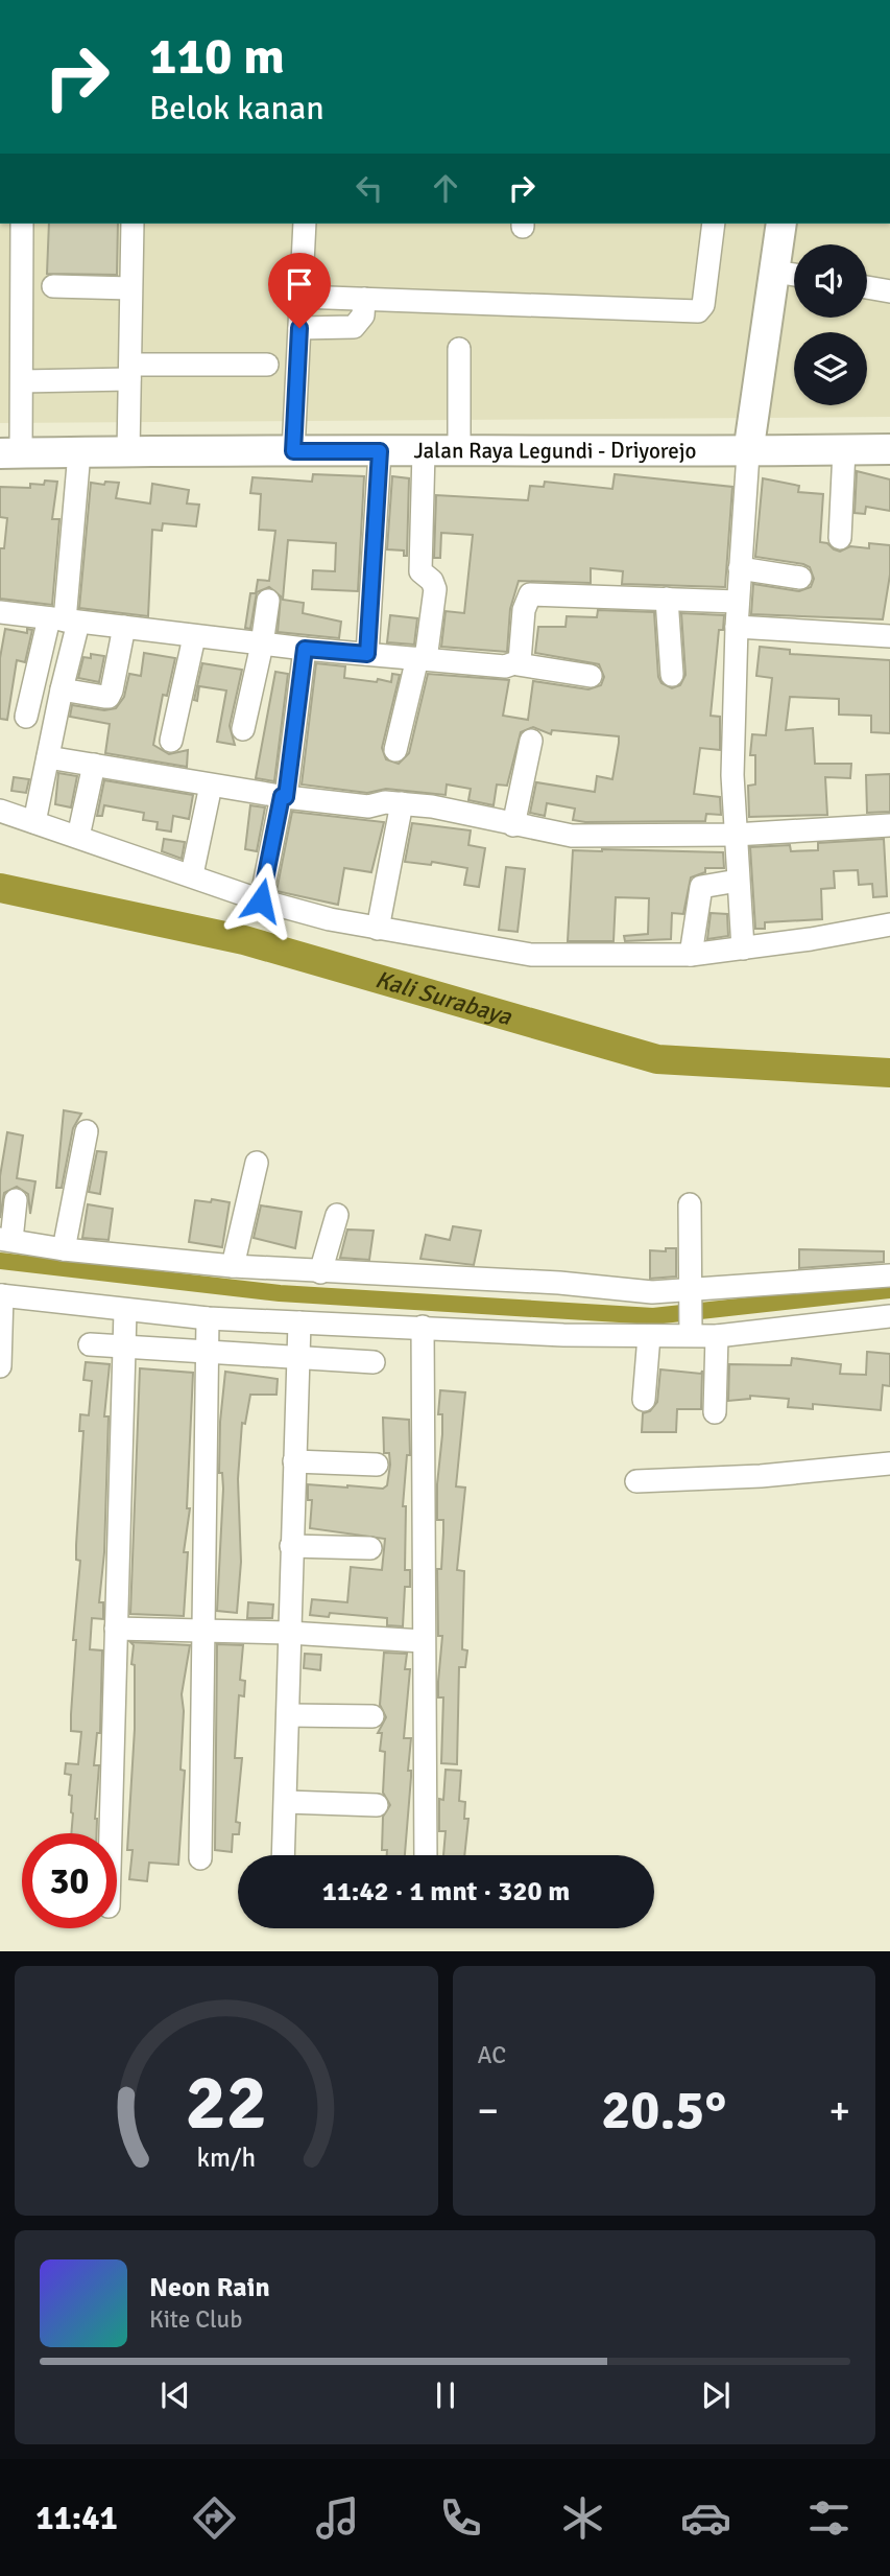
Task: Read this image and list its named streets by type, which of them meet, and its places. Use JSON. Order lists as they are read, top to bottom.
{
  "streets": {
    "main road": ["Jalan Raya Legundi - Driyorejo"]
  },
  "water": ["Kali Surabaya"],
  "page": {
    "turn": ["110 m", "Belok kanan"],
    "limit": "30",
    "trip": "11:42 · 1 mnt · 320 m",
    "tile": "AC",
    "heat": ["−", "20.5°", "+"],
    "song": ["Neon Rain", "Kite Club"],
    "tabs": "11:41",
    "gauge": ["22", "km/h"]
  }
}
